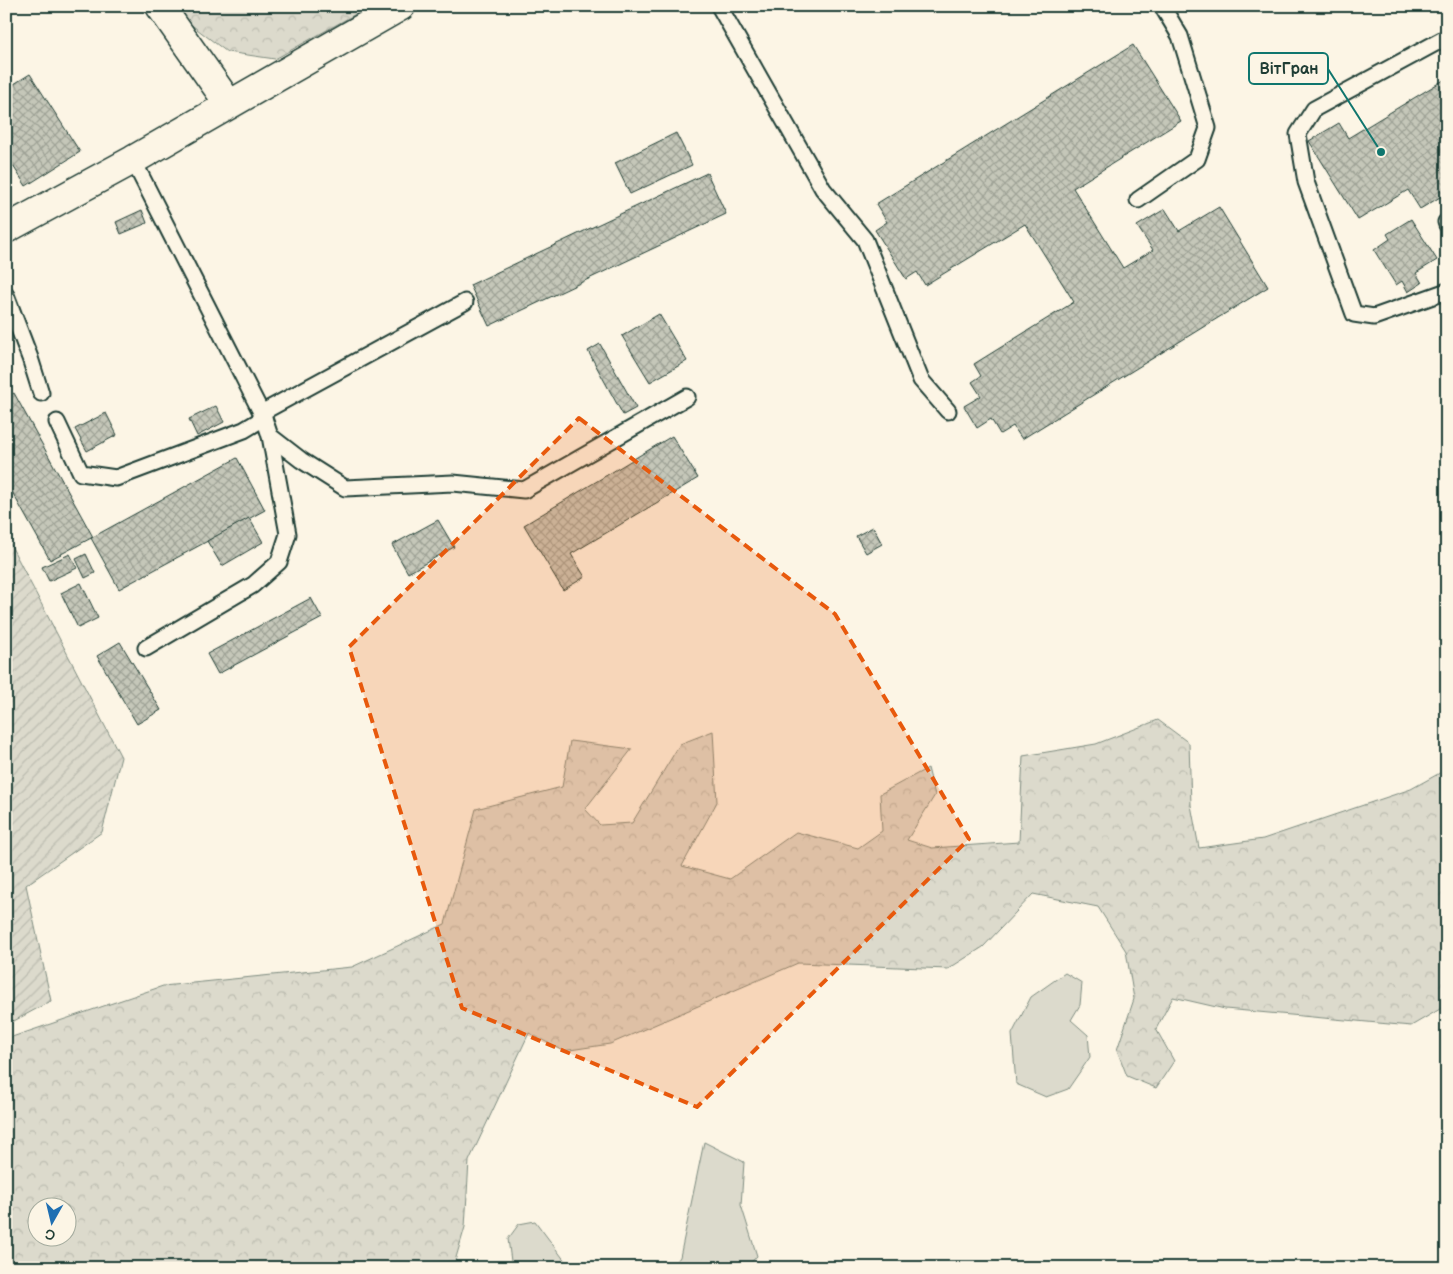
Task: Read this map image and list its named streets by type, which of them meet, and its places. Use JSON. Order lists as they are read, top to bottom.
{
  "places": ["ВітГран"],
  "north": "bottom"
}
